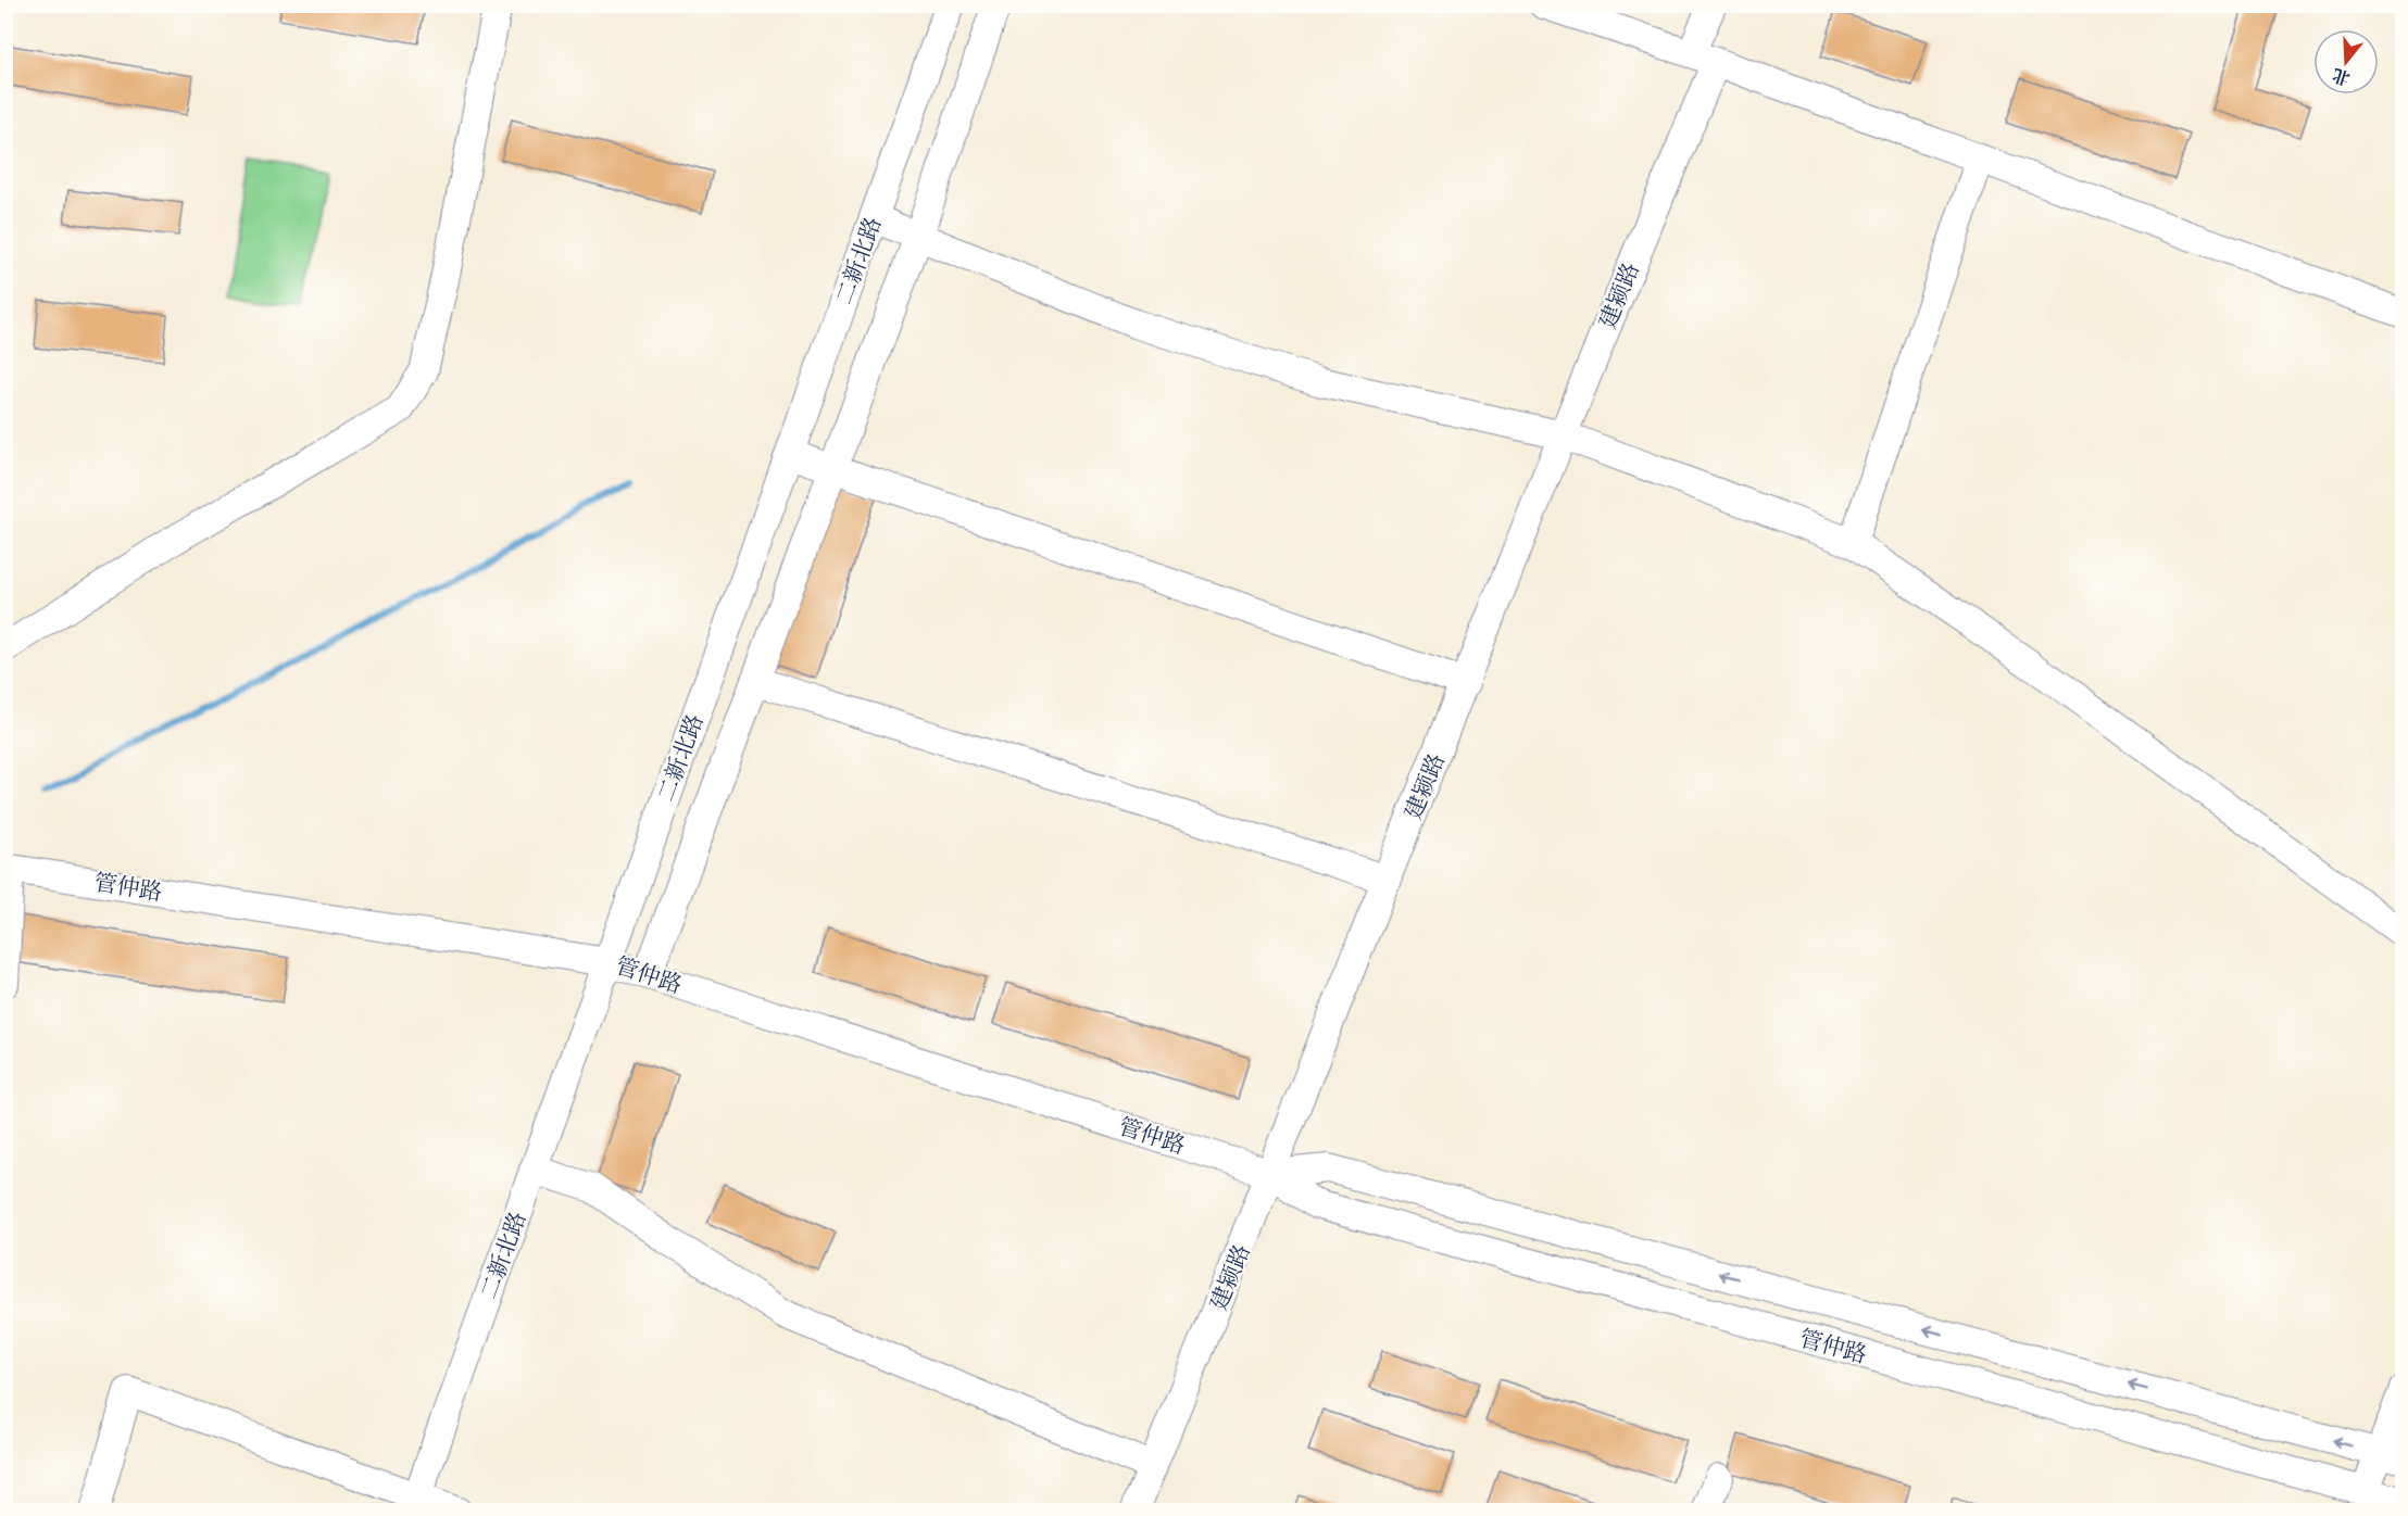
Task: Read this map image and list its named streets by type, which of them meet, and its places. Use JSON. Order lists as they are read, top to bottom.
{
  "streets": {
    "street": ["二新北路", "建颍路", "管仲路"]
  },
  "crossings": [
    ["二新北路", "管仲路"],
    ["建颍路", "管仲路"]
  ],
  "north": "bottom"
}
